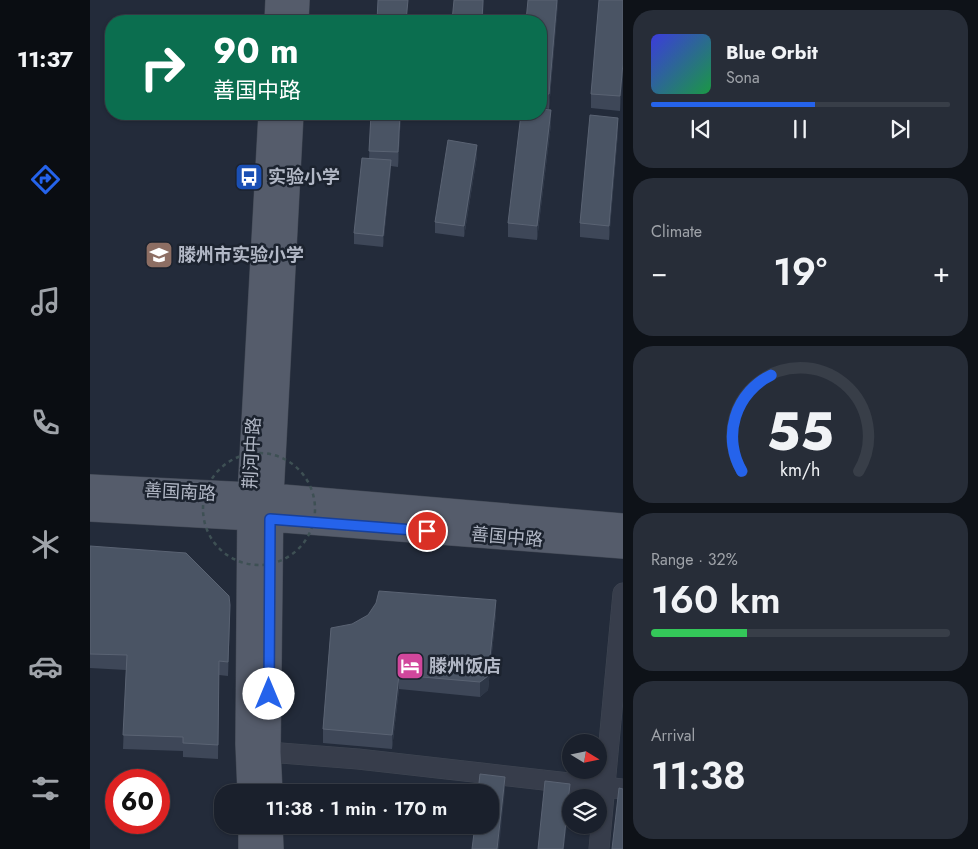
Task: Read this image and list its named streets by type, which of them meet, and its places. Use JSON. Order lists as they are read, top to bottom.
{
  "streets": {
    "main road": ["荆河中路", "善国南路", "善国中路"]
  },
  "crossings": [
    ["荆河中路", "善国南路"],
    ["荆河中路", "善国中路"],
    ["善国南路", "善国中路"]
  ],
  "places": {
    "bus stop": ["实验小学"],
    "school or university": ["滕州市实验小学"],
    "hotel": ["滕州饭店"]
  },
  "north": "right",
  "page": {
    "tabs": "11:37",
    "turn": ["90 m", "善国中路"],
    "song": ["Blue Orbit", "Sona"],
    "tile": [
      "Climate",
      ["Range · 32%", "160 km"],
      ["Arrival", "11:38"]
    ],
    "heat": ["−", "19°", "+"],
    "limit": "60",
    "trip": "11:38 · 1 min · 170 m",
    "gauge": ["55", "km/h"]
  }
}
